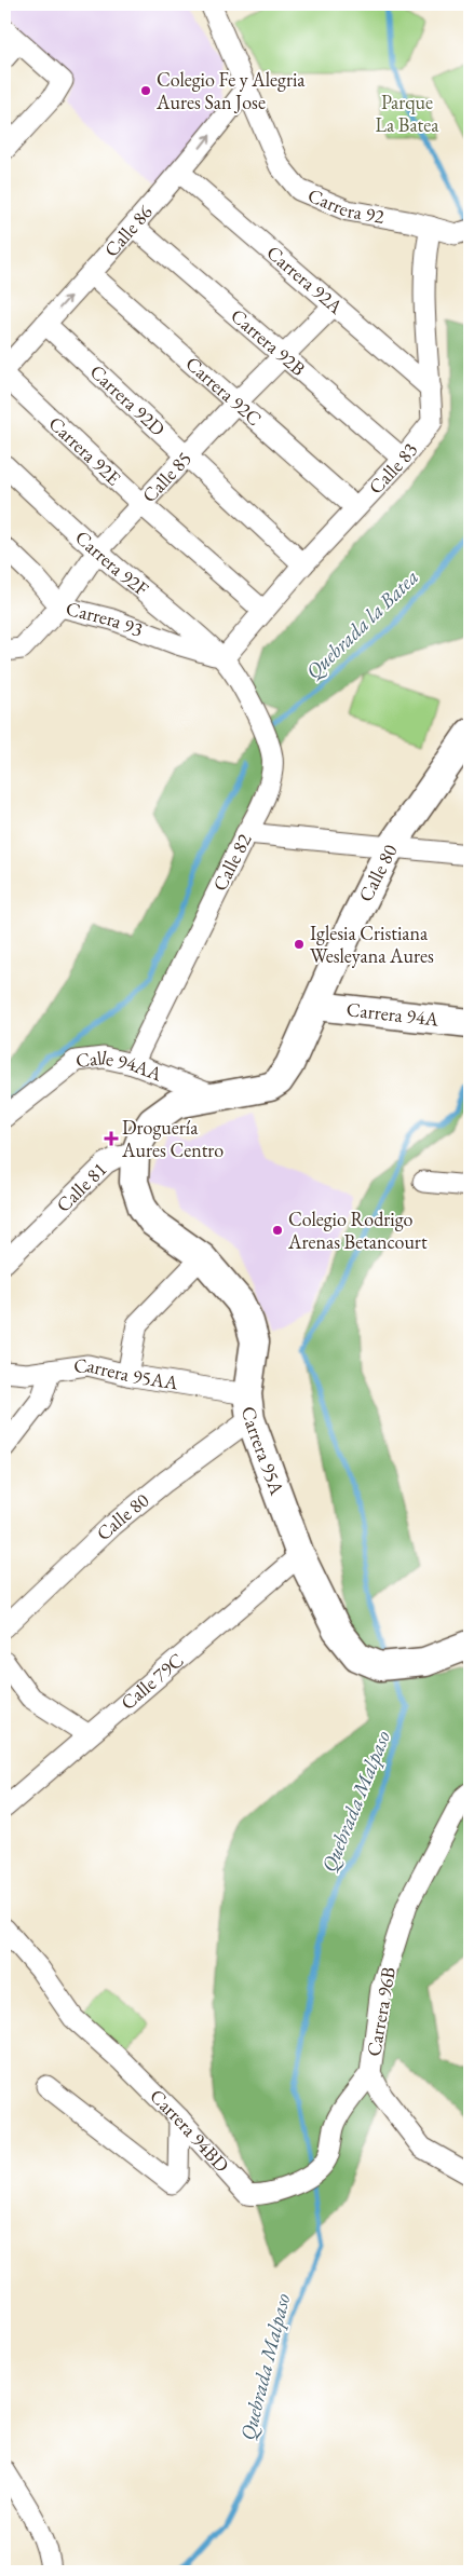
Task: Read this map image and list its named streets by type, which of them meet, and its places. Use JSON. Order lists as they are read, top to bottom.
{
  "streets": {
    "street": [
      "Carrera 92",
      "Calle 86",
      "Carrera 92A",
      "Carrera 92B",
      "Carrera 92C",
      "Carrera 92D",
      "Carrera 92E",
      "Calle 83",
      "Calle 85",
      "Carrera 92F",
      "Carrera 93",
      "Calle 82",
      "Calle 80",
      "Carrera 94A",
      "Calle 94AA",
      "Calle 81",
      "Carrera 95AA",
      "Carrera 95A",
      "Calle 79C",
      "Carrera 96B",
      "Carrera 94BD"
    ]
  },
  "crossings": [
    ["Carrera 92", "Calle 86"],
    ["Carrera 92", "Calle 83"],
    ["Calle 86", "Carrera 92A"],
    ["Calle 86", "Carrera 92B"],
    ["Calle 86", "Carrera 92C"],
    ["Calle 86", "Carrera 92D"],
    ["Carrera 92A", "Calle 83"],
    ["Carrera 92A", "Calle 85"],
    ["Carrera 92B", "Calle 83"],
    ["Carrera 92B", "Calle 85"],
    ["Carrera 92C", "Calle 83"],
    ["Carrera 92C", "Calle 85"],
    ["Carrera 92D", "Calle 83"],
    ["Carrera 92D", "Calle 85"],
    ["Carrera 92E", "Calle 83"],
    ["Carrera 92E", "Calle 85"],
    ["Calle 83", "Carrera 92F"],
    ["Calle 83", "Carrera 93"],
    ["Calle 83", "Calle 82"],
    ["Calle 85", "Carrera 92F"],
    ["Calle 85", "Carrera 93"],
    ["Carrera 92F", "Carrera 93"],
    ["Carrera 92F", "Calle 82"],
    ["Carrera 93", "Calle 82"],
    ["Calle 82", "Calle 94AA"],
    ["Calle 80", "Carrera 94A"],
    ["Calle 80", "Calle 94AA"],
    ["Calle 80", "Carrera 95AA"],
    ["Calle 80", "Carrera 95A"],
    ["Calle 81", "Carrera 95A"],
    ["Carrera 95AA", "Carrera 95A"],
    ["Carrera 95A", "Calle 79C"],
    ["Carrera 96B", "Carrera 94BD"]
  ],
  "one_way": ["Calle 86"],
  "water": ["Quebrada la Batea", "Quebrada Malpaso"],
  "parks": ["Parque La Batea"],
  "places": {
    "other": ["Colegio Fe y Alegria Aures San Jose", "Iglesia Cristiana Wesleyana Aures", "Colegio Rodrigo Arenas Betancourt"],
    "health": ["Droguería Aures Centro"]
  }
}
